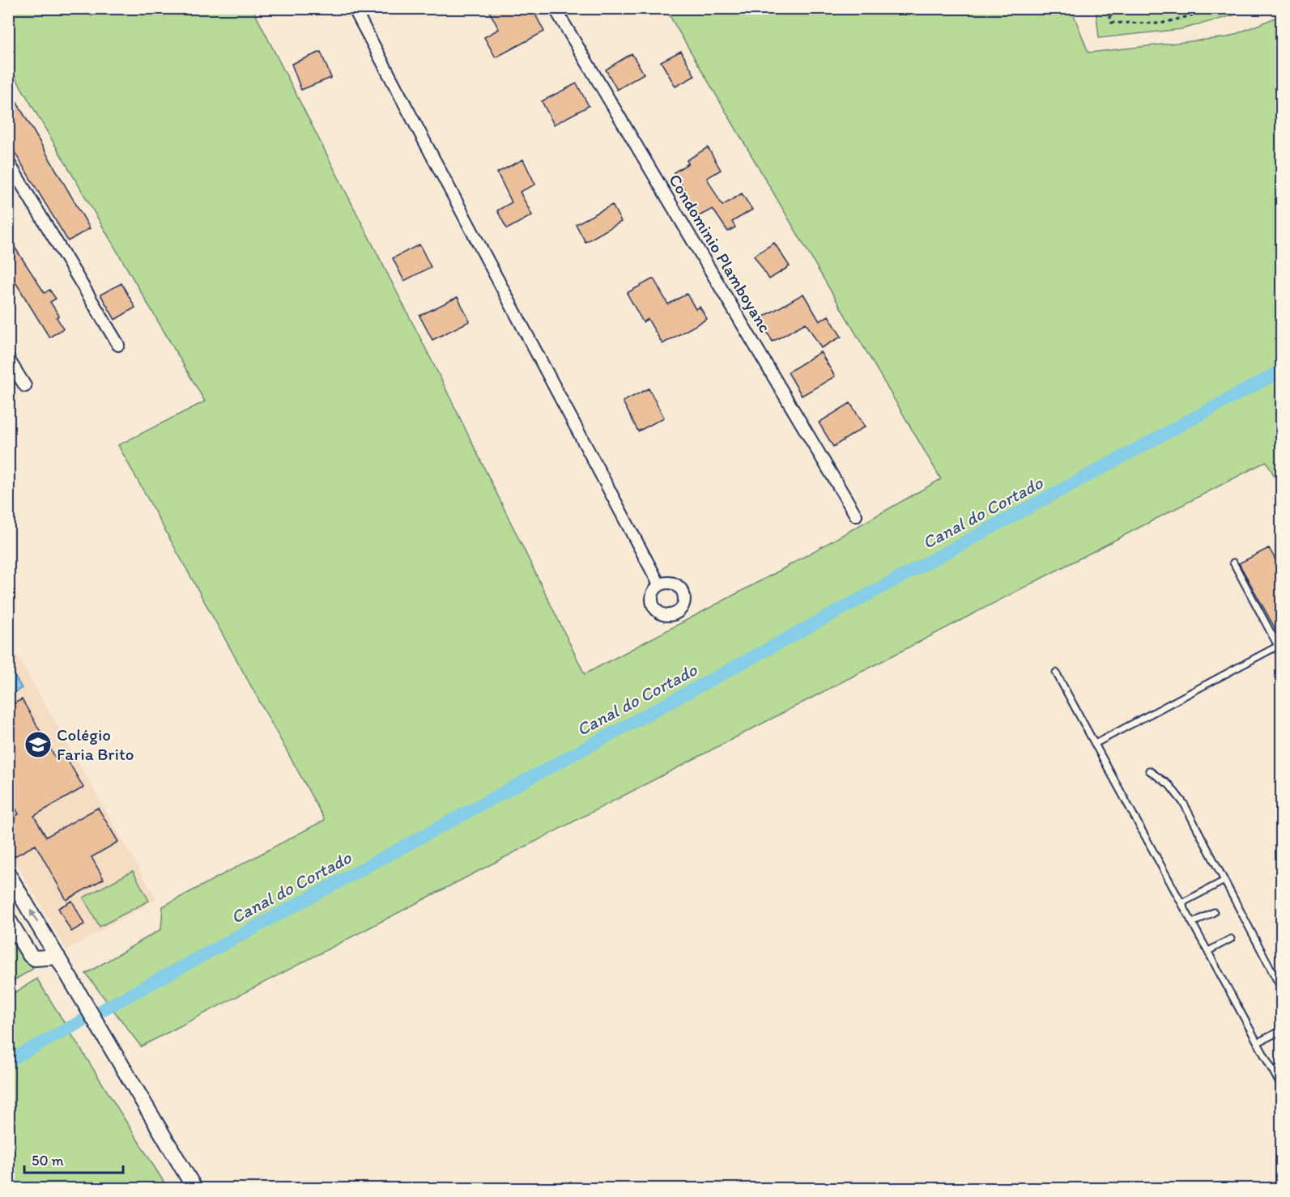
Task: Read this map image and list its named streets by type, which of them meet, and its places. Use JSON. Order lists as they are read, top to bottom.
{
  "streets": {
    "street": ["Condominio Plamboyanc"]
  },
  "water": ["Canal do Cortado"],
  "places": {
    "school or university": ["Colégio Faria Brito"]
  },
  "scale_bar": "50 m"
}
